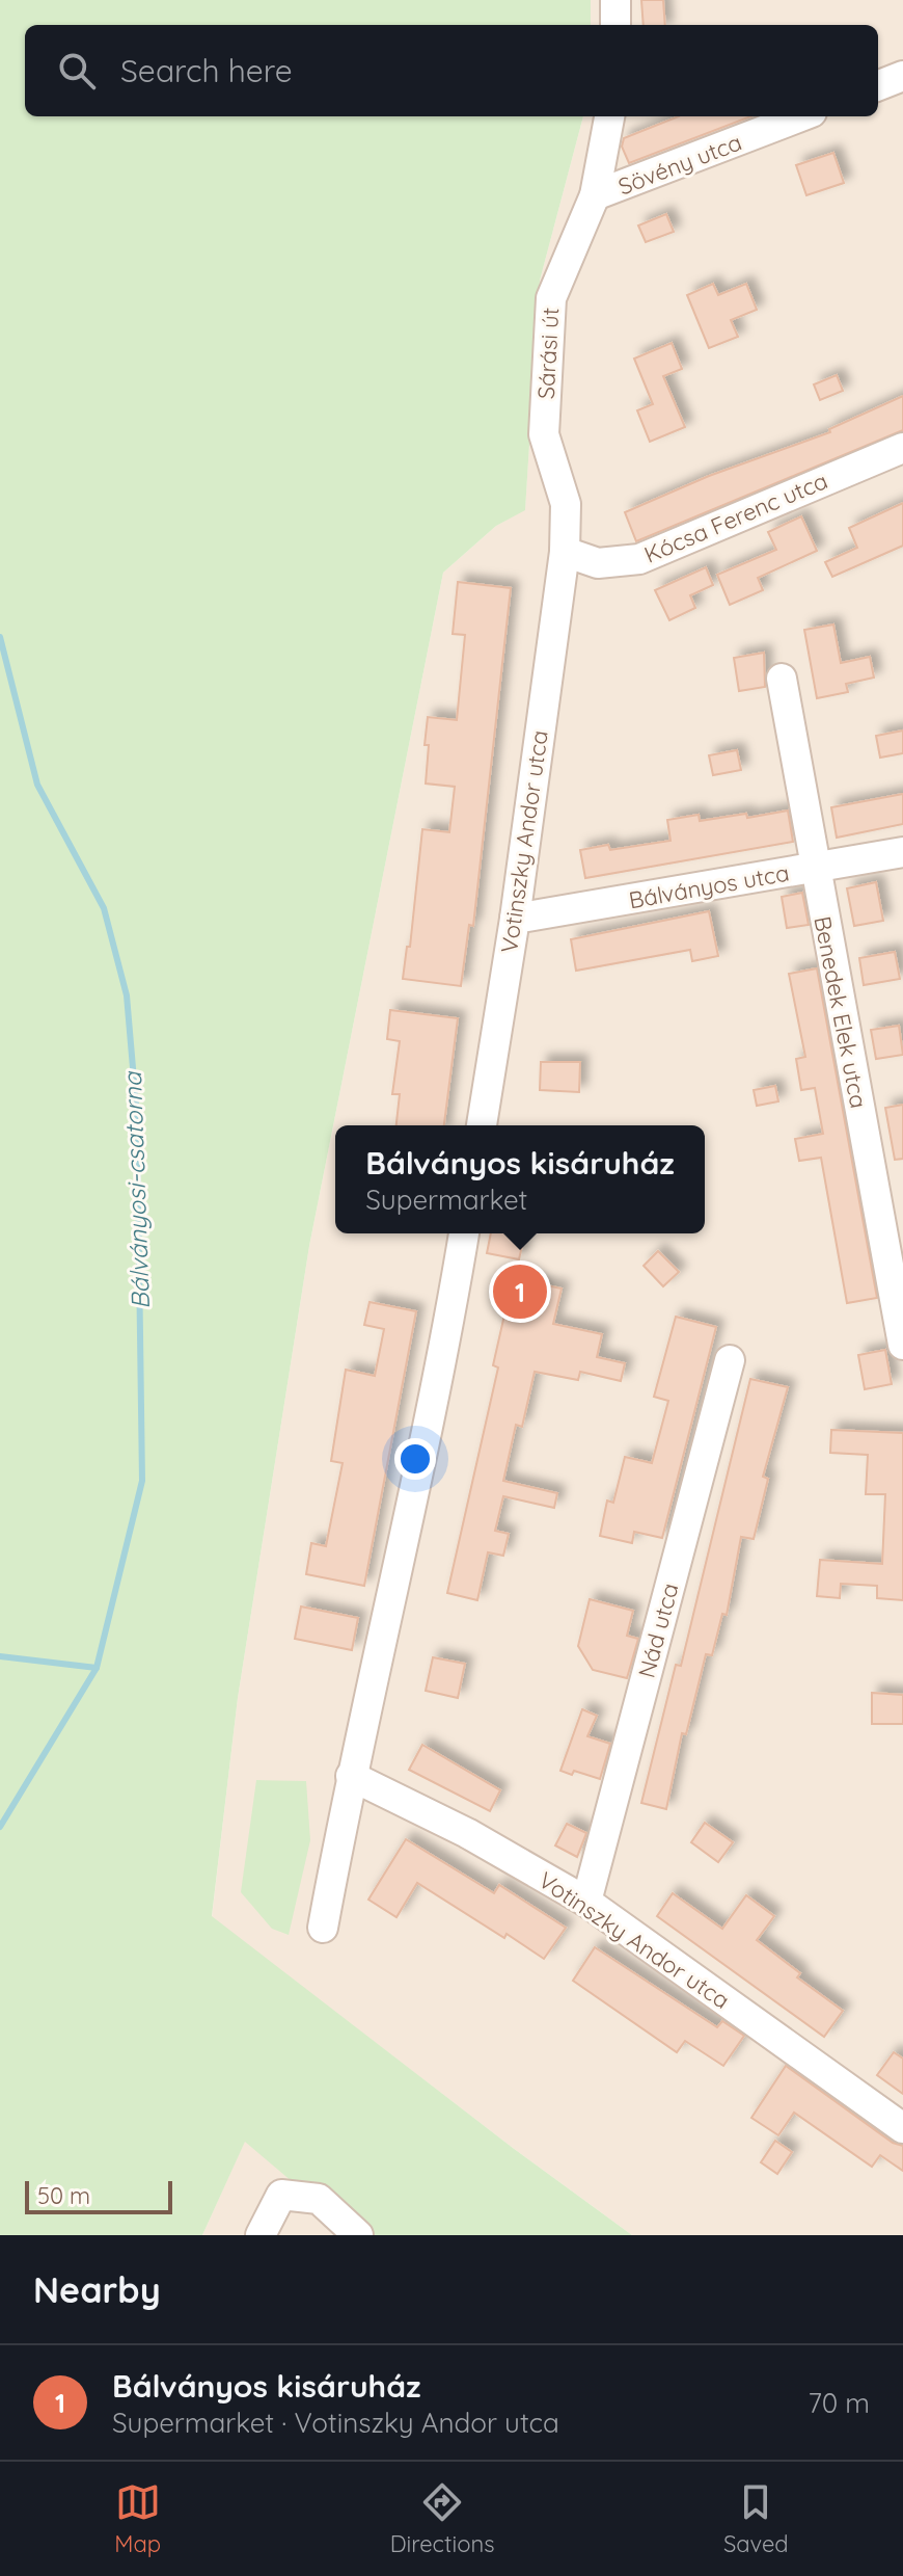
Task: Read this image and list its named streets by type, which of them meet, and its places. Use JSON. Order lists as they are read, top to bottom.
{
  "streets": {
    "street": [
      "Sövény utca",
      "Sárási út",
      "Kócsa Ferenc utca",
      "Votinszky Andor utca",
      "Bálványos utca",
      "Benedek Elek utca",
      "Nád utca"
    ]
  },
  "crossings": [
    ["Sövény utca", "Sárási út"],
    ["Sárási út", "Kócsa Ferenc utca"],
    ["Sárási út", "Votinszky Andor utca"],
    ["Kócsa Ferenc utca", "Votinszky Andor utca"],
    ["Votinszky Andor utca", "Bálványos utca"],
    ["Votinszky Andor utca", "Nád utca"],
    ["Bálványos utca", "Benedek Elek utca"]
  ],
  "water": ["Bálványosi-csatorna"],
  "scale_bar": "50 m",
  "page": {
    "search": "Search here",
    "popup": ["Bálványos kisáruház", "Supermarket"],
    "pins": "1",
    "scale": "50 m",
    "heading": "Nearby",
    "list": [
      {
        "mark": "1",
        "name": "Bálványos kisáruház",
        "note": "Supermarket · Votinszky Andor utca",
        "value": "70 m"
      }
    ],
    "nav": ["Map", "Directions", "Saved"]
  }
}
